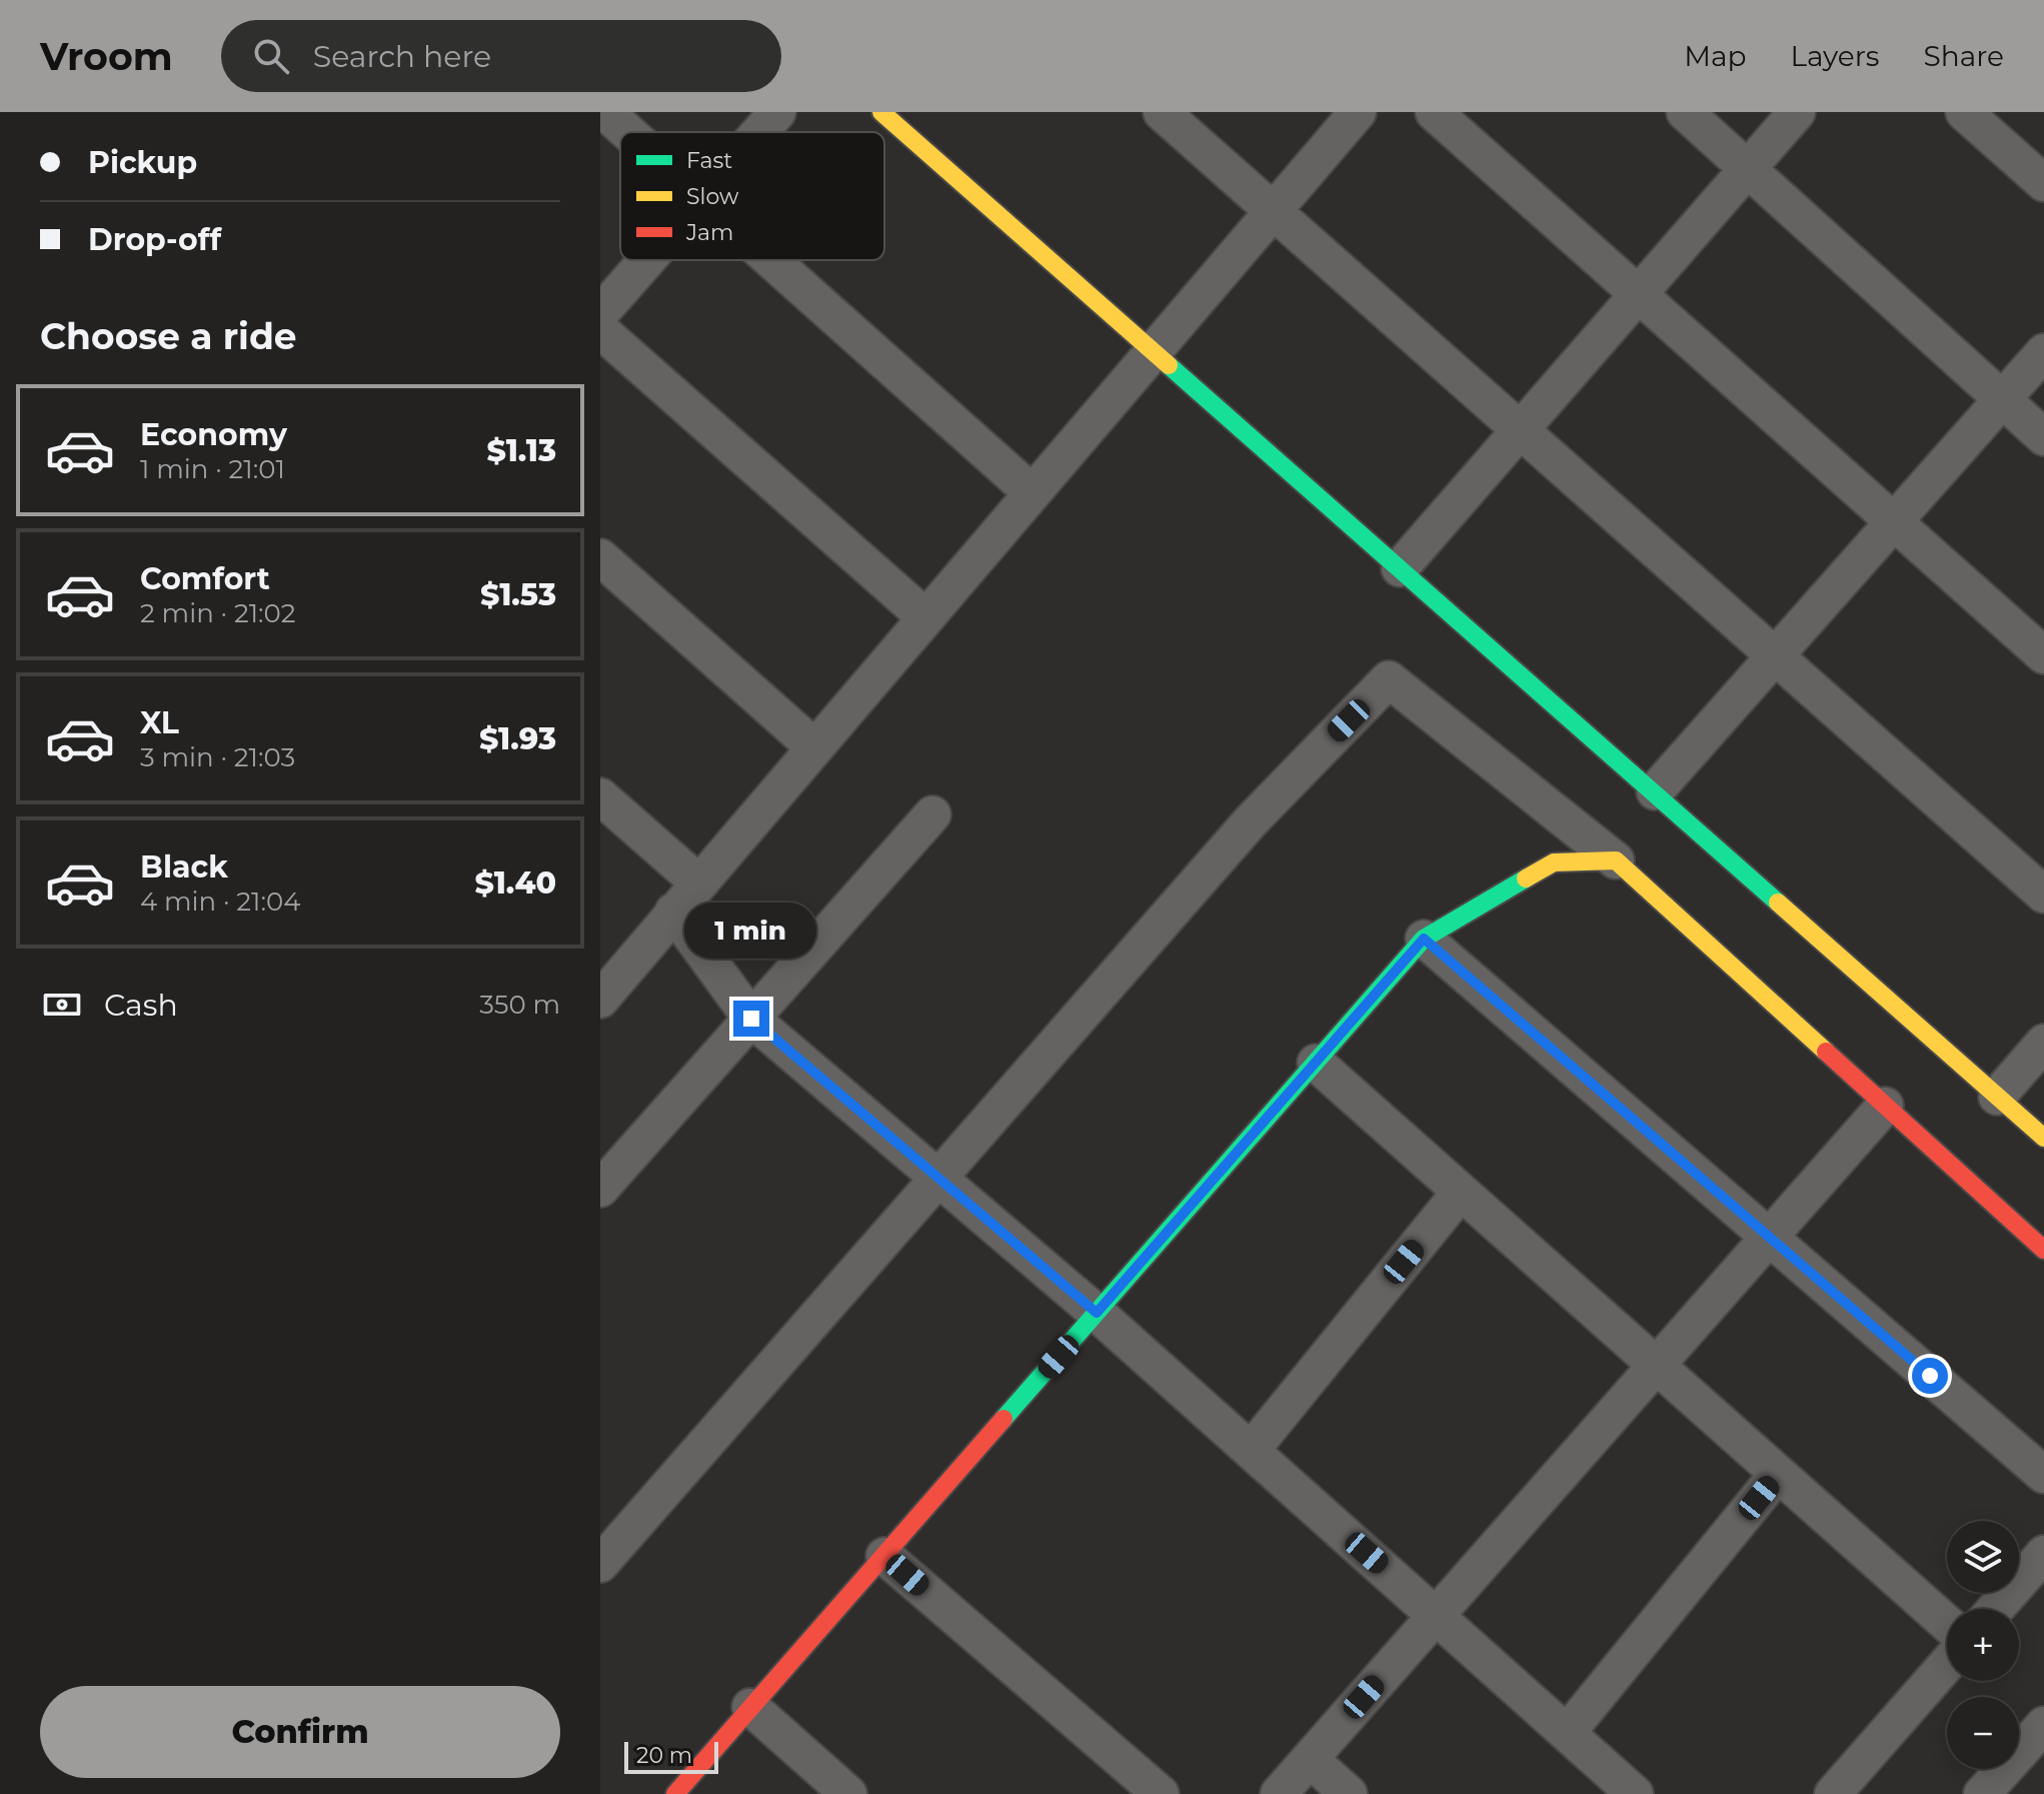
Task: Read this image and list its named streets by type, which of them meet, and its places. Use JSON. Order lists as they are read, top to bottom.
{
  "legend": ["Fast", "Slow", "Jam"],
  "scale_bar": "20 m",
  "page": {
    "header": "Vroom",
    "search": "Search here",
    "nav": ["Map", "Layers", "Share"],
    "banner": ["Pickup", "Drop-off"],
    "heading": "Choose a ride",
    "list": [
      {
        "name": "Economy",
        "note": "1 min · 21:01",
        "value": "$1.13"
      },
      {
        "name": "Comfort",
        "note": "2 min · 21:02",
        "value": "$1.53"
      },
      {
        "name": "XL",
        "note": "3 min · 21:03",
        "value": "$1.93"
      },
      {
        "name": "Black",
        "note": "4 min · 21:04",
        "value": "$1.40"
      }
    ],
    "bubble": "1 min",
    "pay": ["Cash", "350 m"],
    "map_buttons": ["+", "−"],
    "buttons": "Confirm",
    "scale": "20 m"
  }
}
